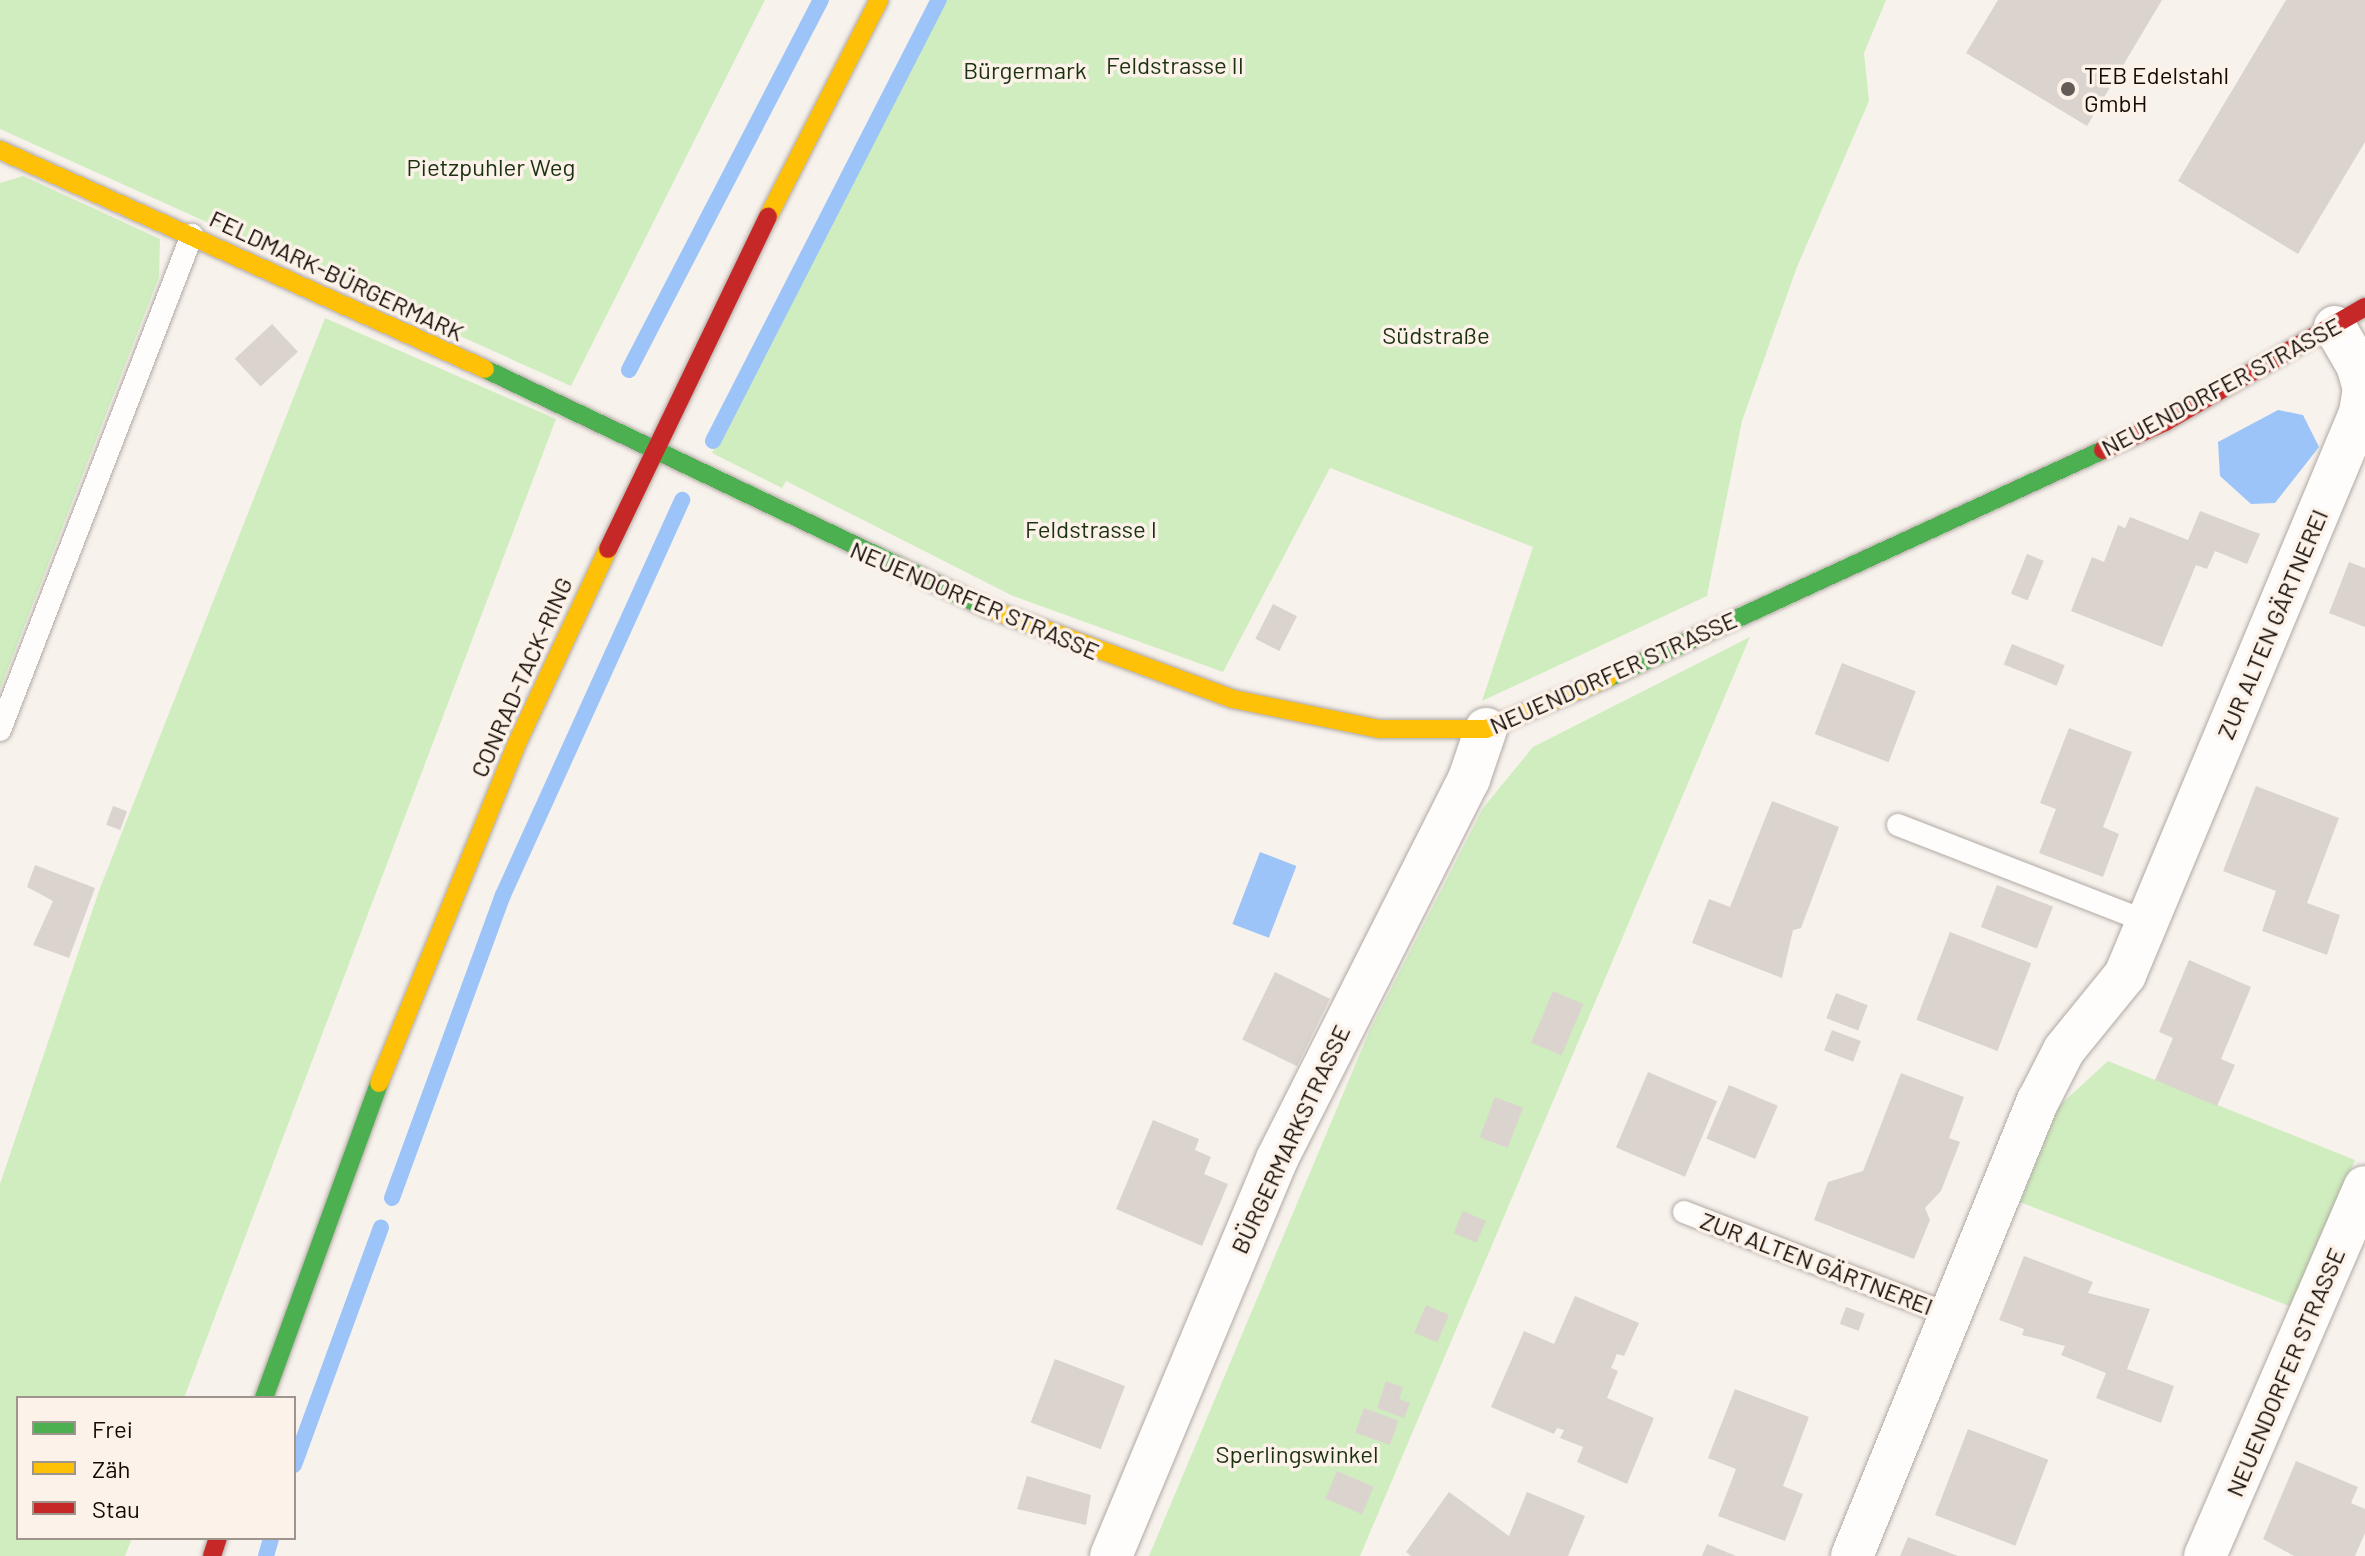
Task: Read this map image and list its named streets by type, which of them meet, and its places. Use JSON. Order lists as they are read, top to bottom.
{
  "streets": {
    "street": [
      "FELDMARK-BÜRGERMARK",
      "NEUENDORFER STRASSE",
      "ZUR ALTEN GÄRTNEREI",
      "CONRAD-TACK-RING",
      "BÜRGERMARKSTRASSE"
    ]
  },
  "crossings": [
    ["FELDMARK-BÜRGERMARK", "NEUENDORFER STRASSE"],
    ["FELDMARK-BÜRGERMARK", "CONRAD-TACK-RING"],
    ["NEUENDORFER STRASSE", "ZUR ALTEN GÄRTNEREI"],
    ["NEUENDORFER STRASSE", "CONRAD-TACK-RING"],
    ["NEUENDORFER STRASSE", "BÜRGERMARKSTRASSE"]
  ],
  "parks": [
    "Feldstrasse II",
    "Bürgermark",
    "Pietzpuhler Weg",
    "Südstraße",
    "Feldstrasse I",
    "Sperlingswinkel"
  ],
  "places": ["TEB Edelstahl GmbH"],
  "legend": ["Frei", "Zäh", "Stau"]
}
